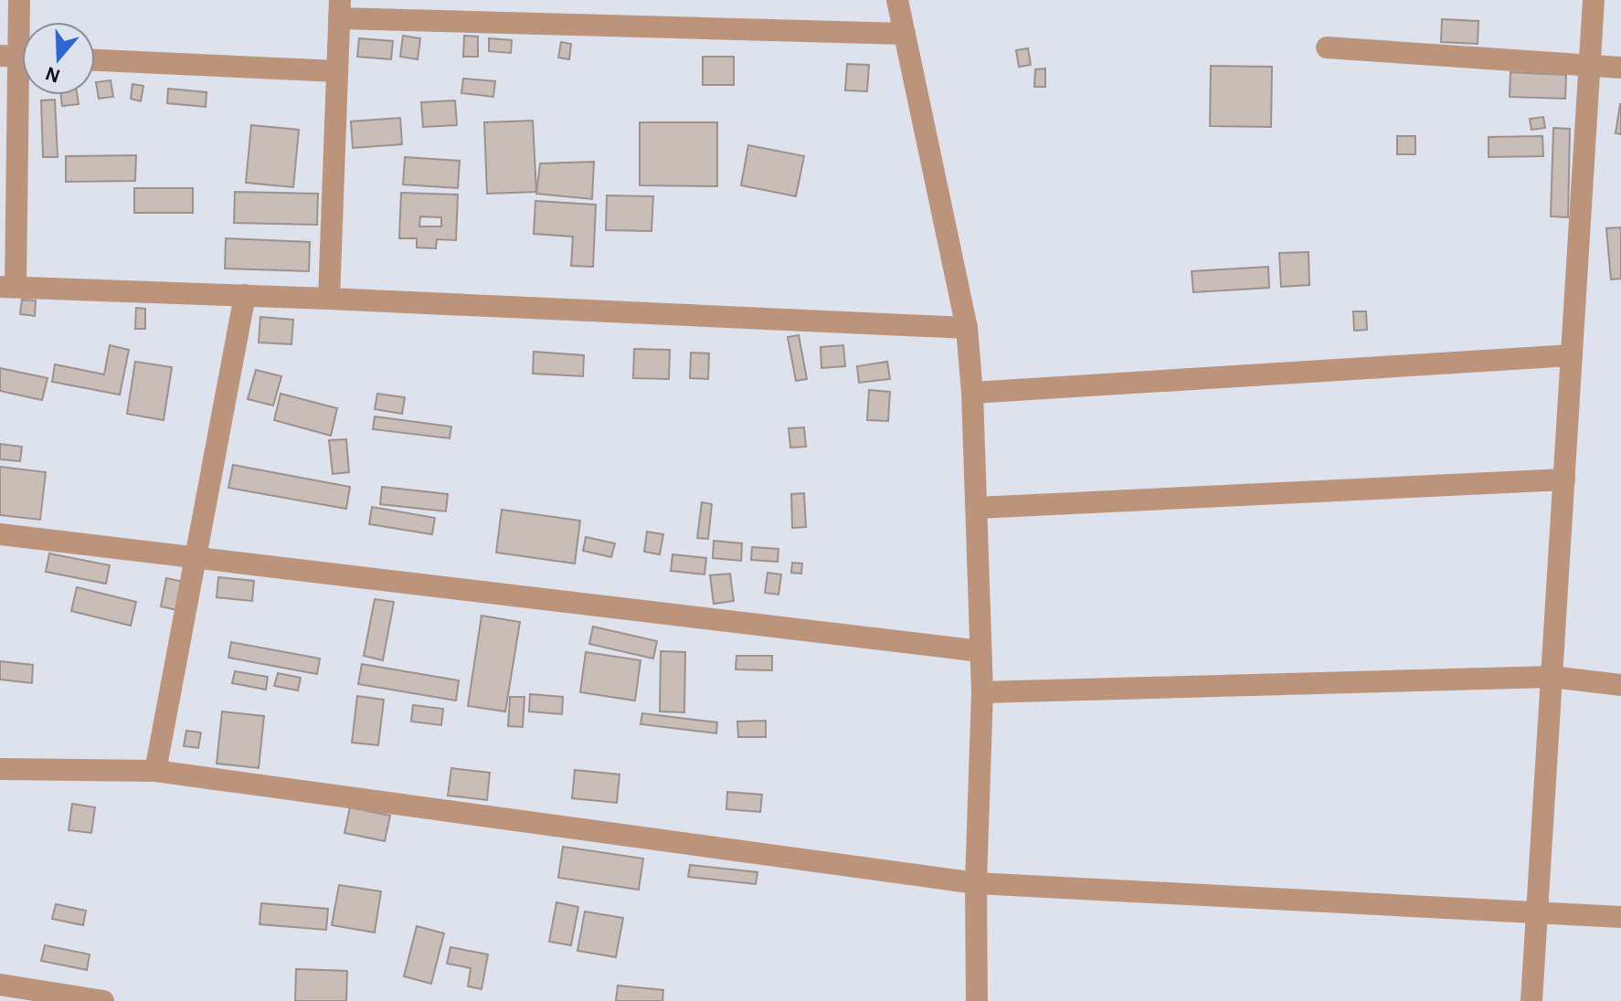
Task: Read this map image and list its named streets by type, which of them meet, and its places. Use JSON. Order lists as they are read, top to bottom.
{
  "north": "bottom"
}
